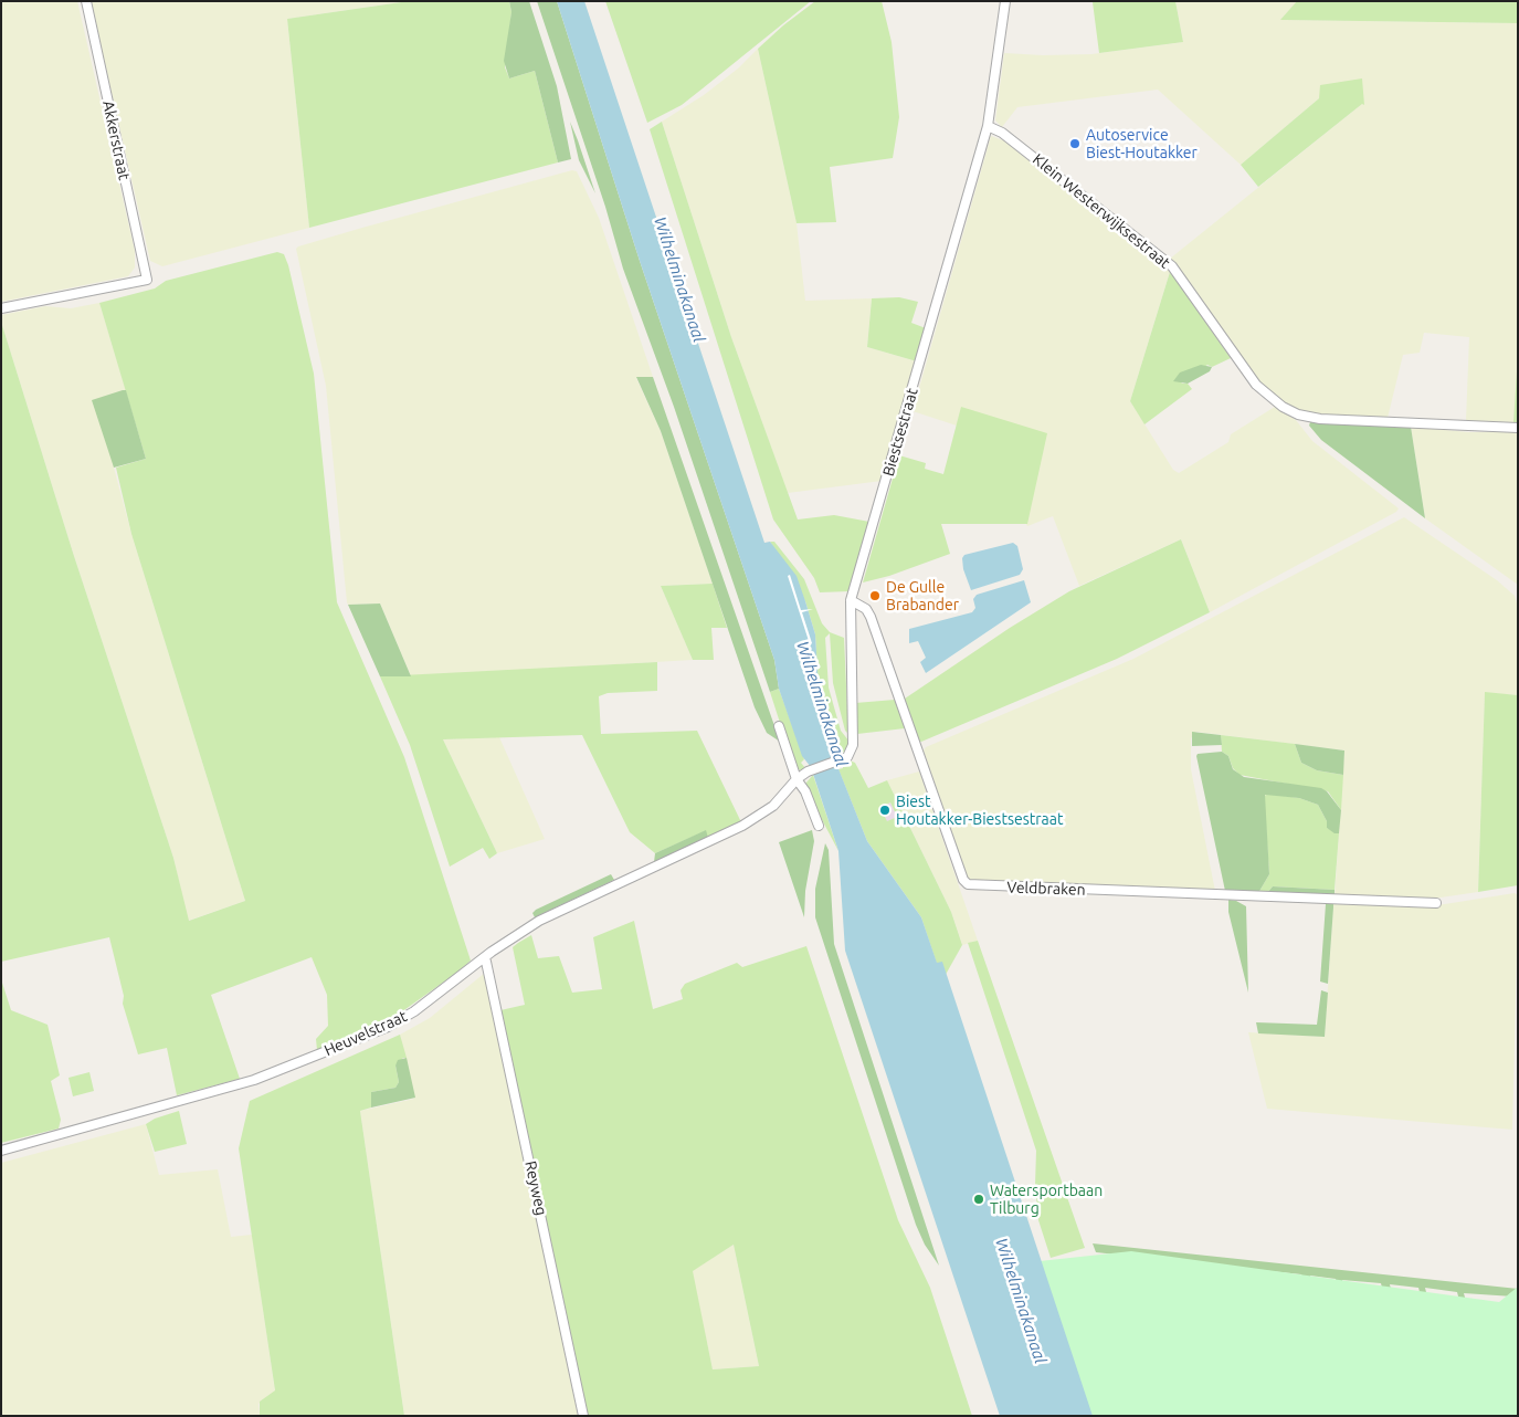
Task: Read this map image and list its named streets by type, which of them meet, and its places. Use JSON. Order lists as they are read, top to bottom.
{
  "streets": {
    "street": [
      "Akkerstraat",
      "Klein Westerwijksestraat",
      "Biestsestraat",
      "Veldbraken",
      "Heuvelstraat",
      "Reyweg"
    ]
  },
  "crossings": [
    ["Klein Westerwijksestraat", "Biestsestraat"],
    ["Biestsestraat", "Veldbraken"],
    ["Biestsestraat", "Heuvelstraat"]
  ],
  "water": ["Wilhelminakanaal"],
  "places": [
    "Autoservice Biest-Houtakker",
    "De Gulle Brabander",
    "Biest Houtakker-Biestsestraat",
    "Watersportbaan Tilburg"
  ]
}
